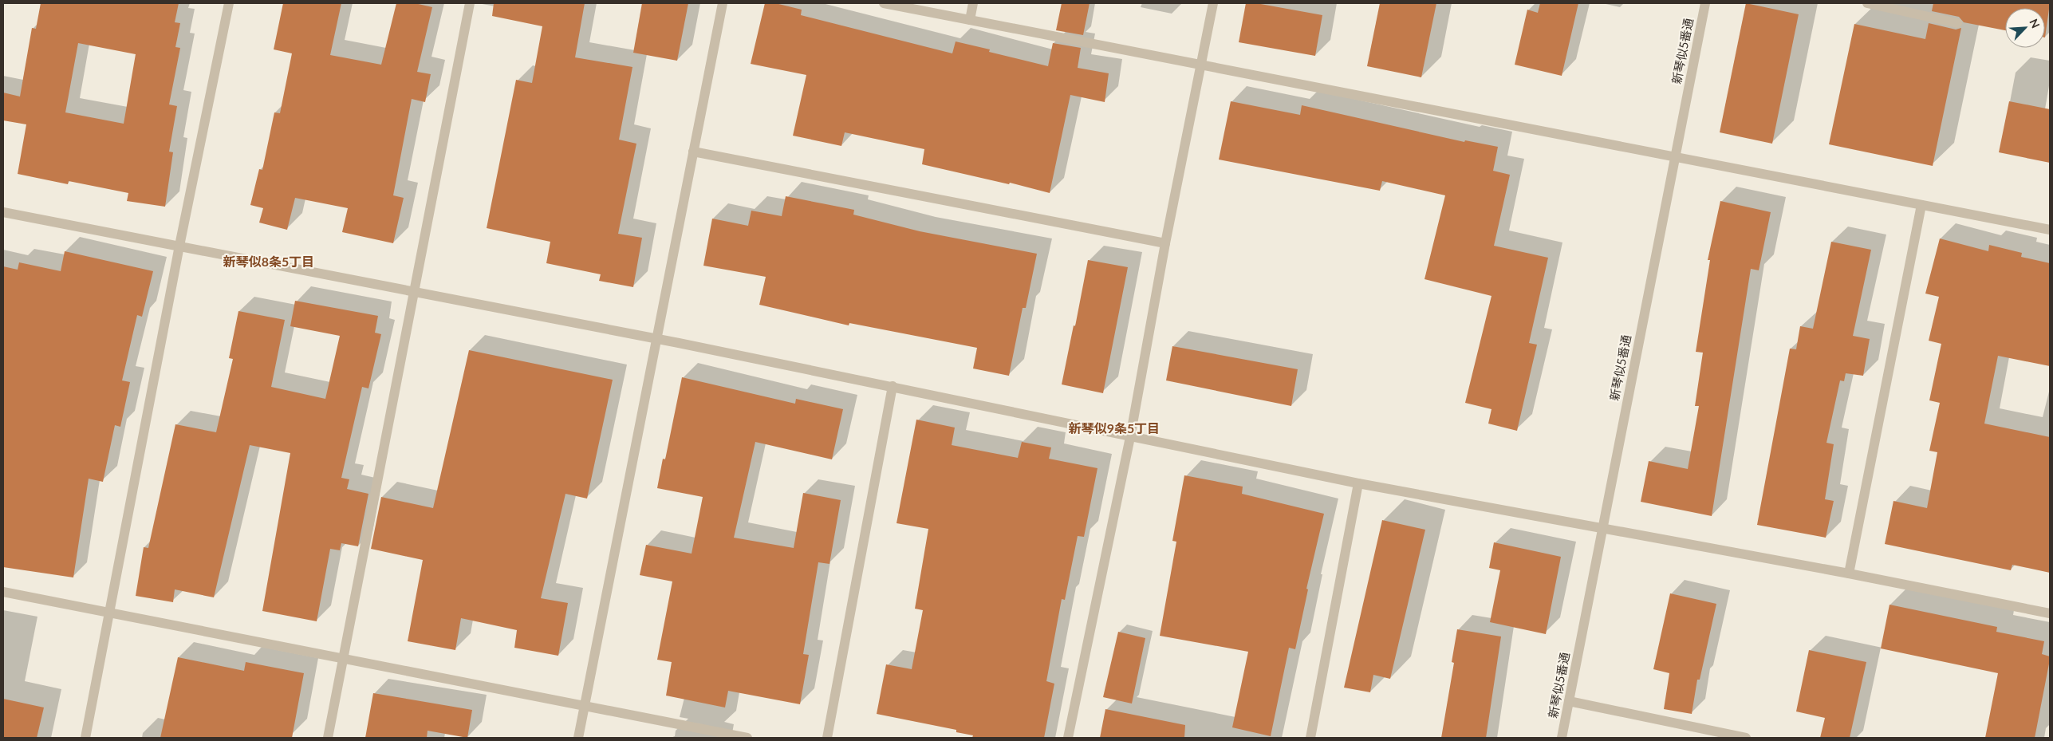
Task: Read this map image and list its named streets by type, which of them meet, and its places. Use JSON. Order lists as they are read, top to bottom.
{
  "streets": {
    "street": ["新琴似5番通"]
  },
  "districts": ["新琴似8条5丁目", "新琴似9条5丁目"],
  "north": "top right"
}
